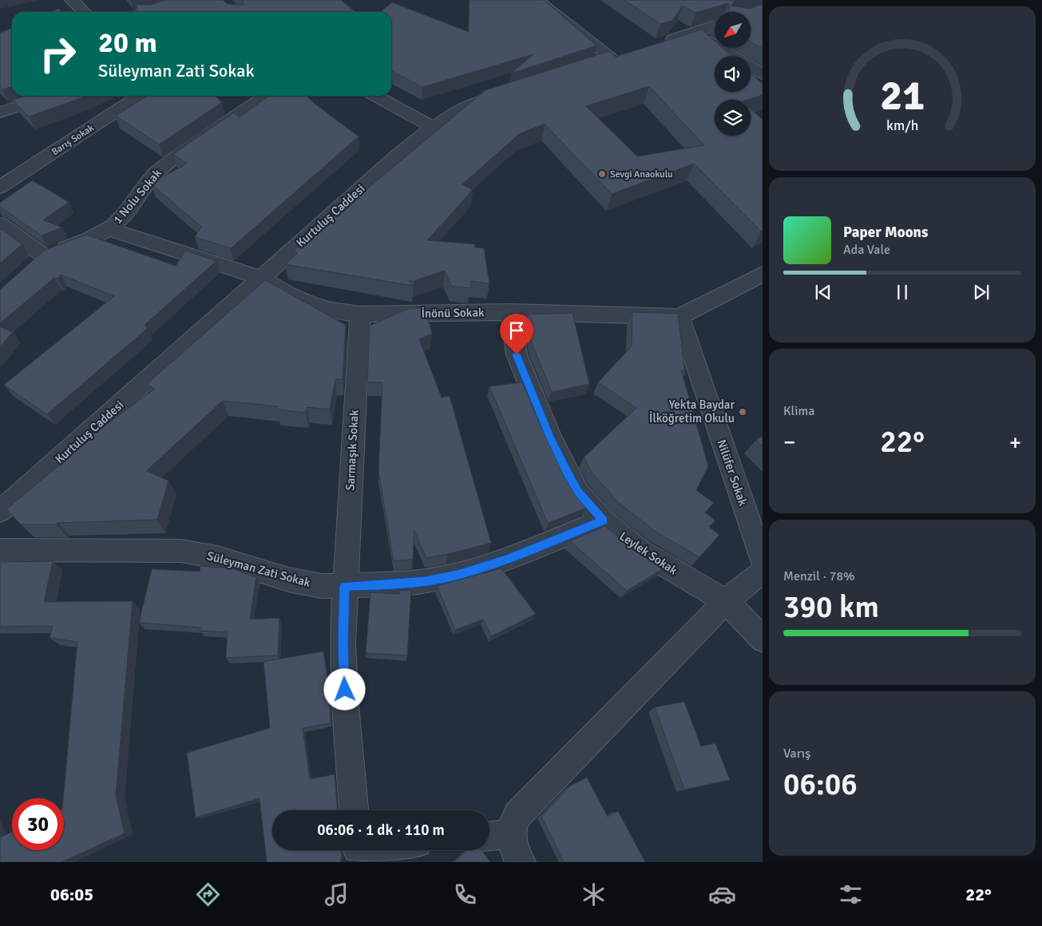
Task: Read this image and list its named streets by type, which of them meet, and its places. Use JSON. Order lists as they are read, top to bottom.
{
  "streets": {
    "street": [
      "Barış Sokak",
      "1 Nolu Sokak",
      "Kurtuluş Caddesi",
      "İnönü Sokak",
      "Sarmaşık Sokak",
      "Nilüfer Sokak",
      "Leylek Sokak",
      "Süleyman Zati Sokak"
    ]
  },
  "crossings": [
    ["1 Nolu Sokak", "İnönü Sokak"],
    ["Kurtuluş Caddesi", "İnönü Sokak"],
    ["İnönü Sokak", "Sarmaşık Sokak"],
    ["İnönü Sokak", "Nilüfer Sokak"],
    ["İnönü Sokak", "Leylek Sokak"],
    ["Sarmaşık Sokak", "Süleyman Zati Sokak"],
    ["Leylek Sokak", "Süleyman Zati Sokak"]
  ],
  "places": ["Sevgi Anaokulu", "Yekta Baydar İlköğretim Okulu"],
  "north": "bottom left",
  "page": {
    "turn": ["20 m", "Süleyman Zati Sokak"],
    "song": ["Paper Moons", "Ada Vale"],
    "tile": [
      "Klima",
      ["Menzil · 78%", "390 km"],
      ["Varış", "06:06"]
    ],
    "heat": ["−", "22°", "+"],
    "limit": "30",
    "trip": "06:06 · 1 dk · 110 m",
    "tabs": ["06:05", "22°"],
    "gauge": ["21", "km/h"]
  }
}
